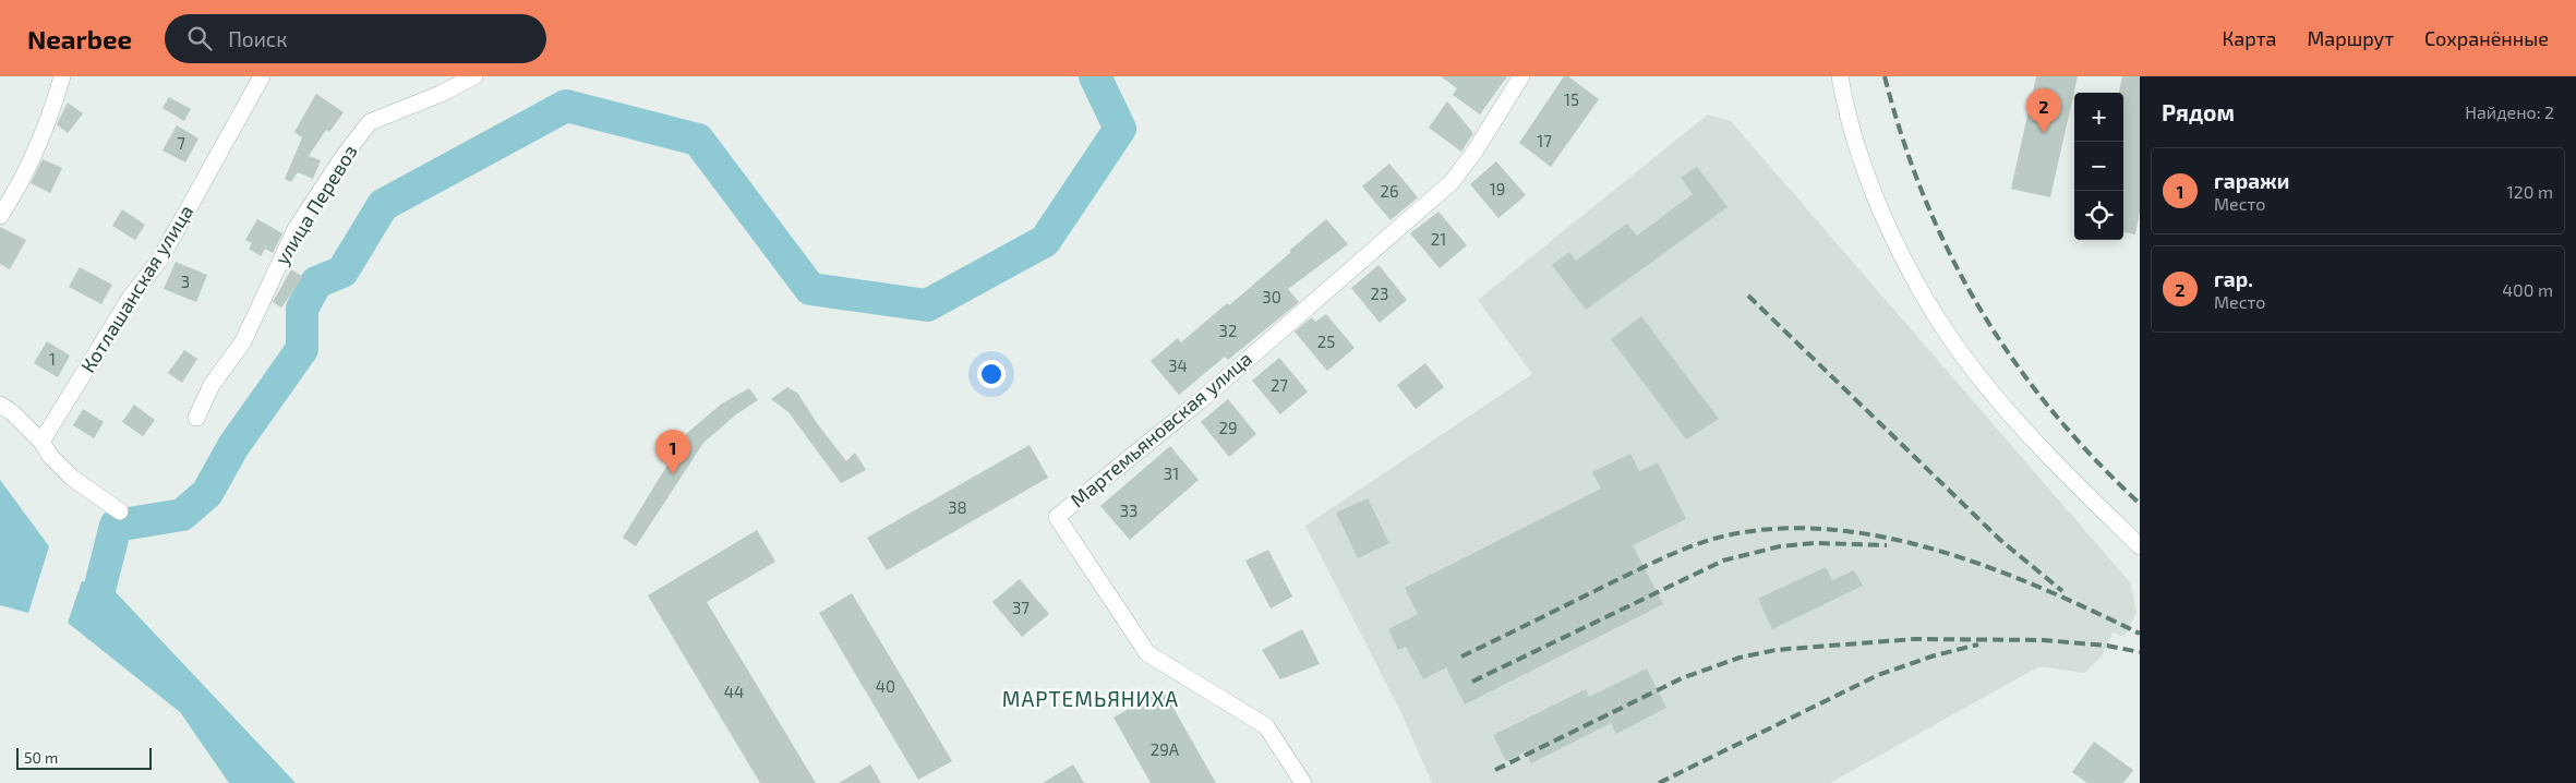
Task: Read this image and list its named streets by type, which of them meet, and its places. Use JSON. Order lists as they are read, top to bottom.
{
  "streets": {
    "street": ["улица Перевоз", "Котлашанская улица", "Мартемьяновская улица"]
  },
  "districts": ["МАРТЕМЬЯНИХА"],
  "house_numbers": [
    "15",
    "17",
    "7",
    "19",
    "26",
    "21",
    "3",
    "23",
    "30",
    "32",
    "25",
    "1",
    "34",
    "27",
    "29",
    "31",
    "38",
    "33",
    "37",
    "40",
    "44",
    "29А"
  ],
  "scale_bar": "50 m",
  "page": {
    "header": "Nearbee",
    "search": "Поиск",
    "nav": ["Карта", "Маршрут", "Сохранённые"],
    "heading": ["Рядом", "Найдено: 2"],
    "pins": ["2", "1"],
    "map_buttons": ["+", "−"],
    "list": [
      {
        "mark": "1",
        "name": "гаражи",
        "note": "Место",
        "value": "120 m"
      },
      {
        "mark": "2",
        "name": "гар.",
        "note": "Место",
        "value": "400 m"
      }
    ],
    "scale": "50 m"
  }
}
